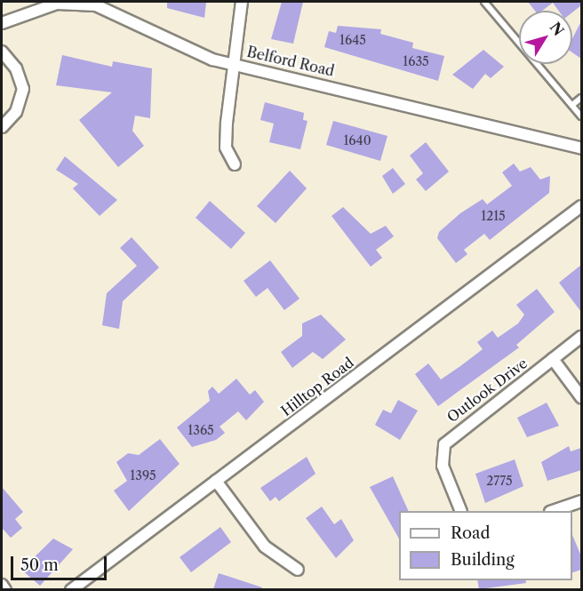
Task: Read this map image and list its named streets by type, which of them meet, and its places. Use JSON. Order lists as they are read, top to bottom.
{
  "streets": {
    "street": ["Belford Road", "Hilltop Road", "Outlook Drive"]
  },
  "house_numbers": [
    "1645",
    "1635",
    "1640",
    "1215",
    "1365",
    "1395",
    "2775"
  ],
  "legend": ["Road", "Building"],
  "scale_bar": "50 m",
  "north": "top right"
}
